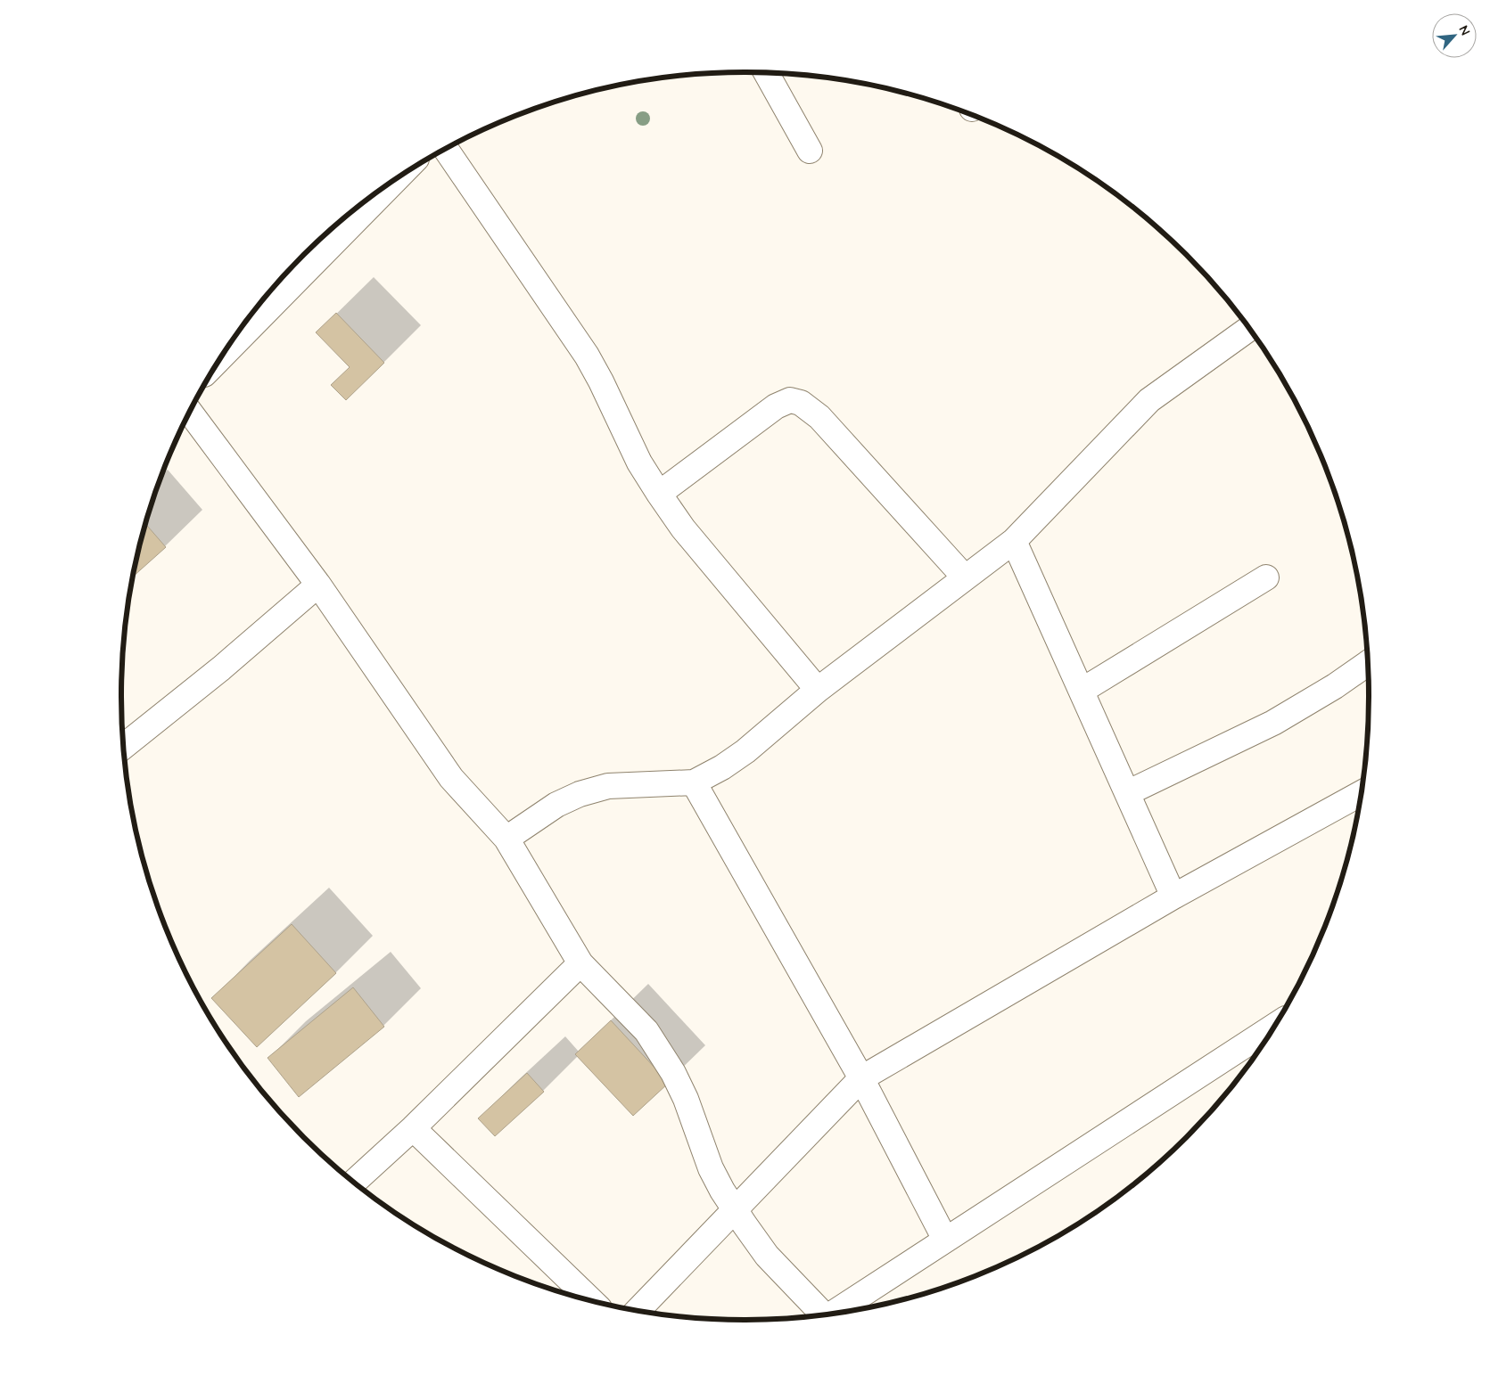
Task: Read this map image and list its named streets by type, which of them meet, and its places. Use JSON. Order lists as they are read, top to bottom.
{
  "north": "top right"
}
